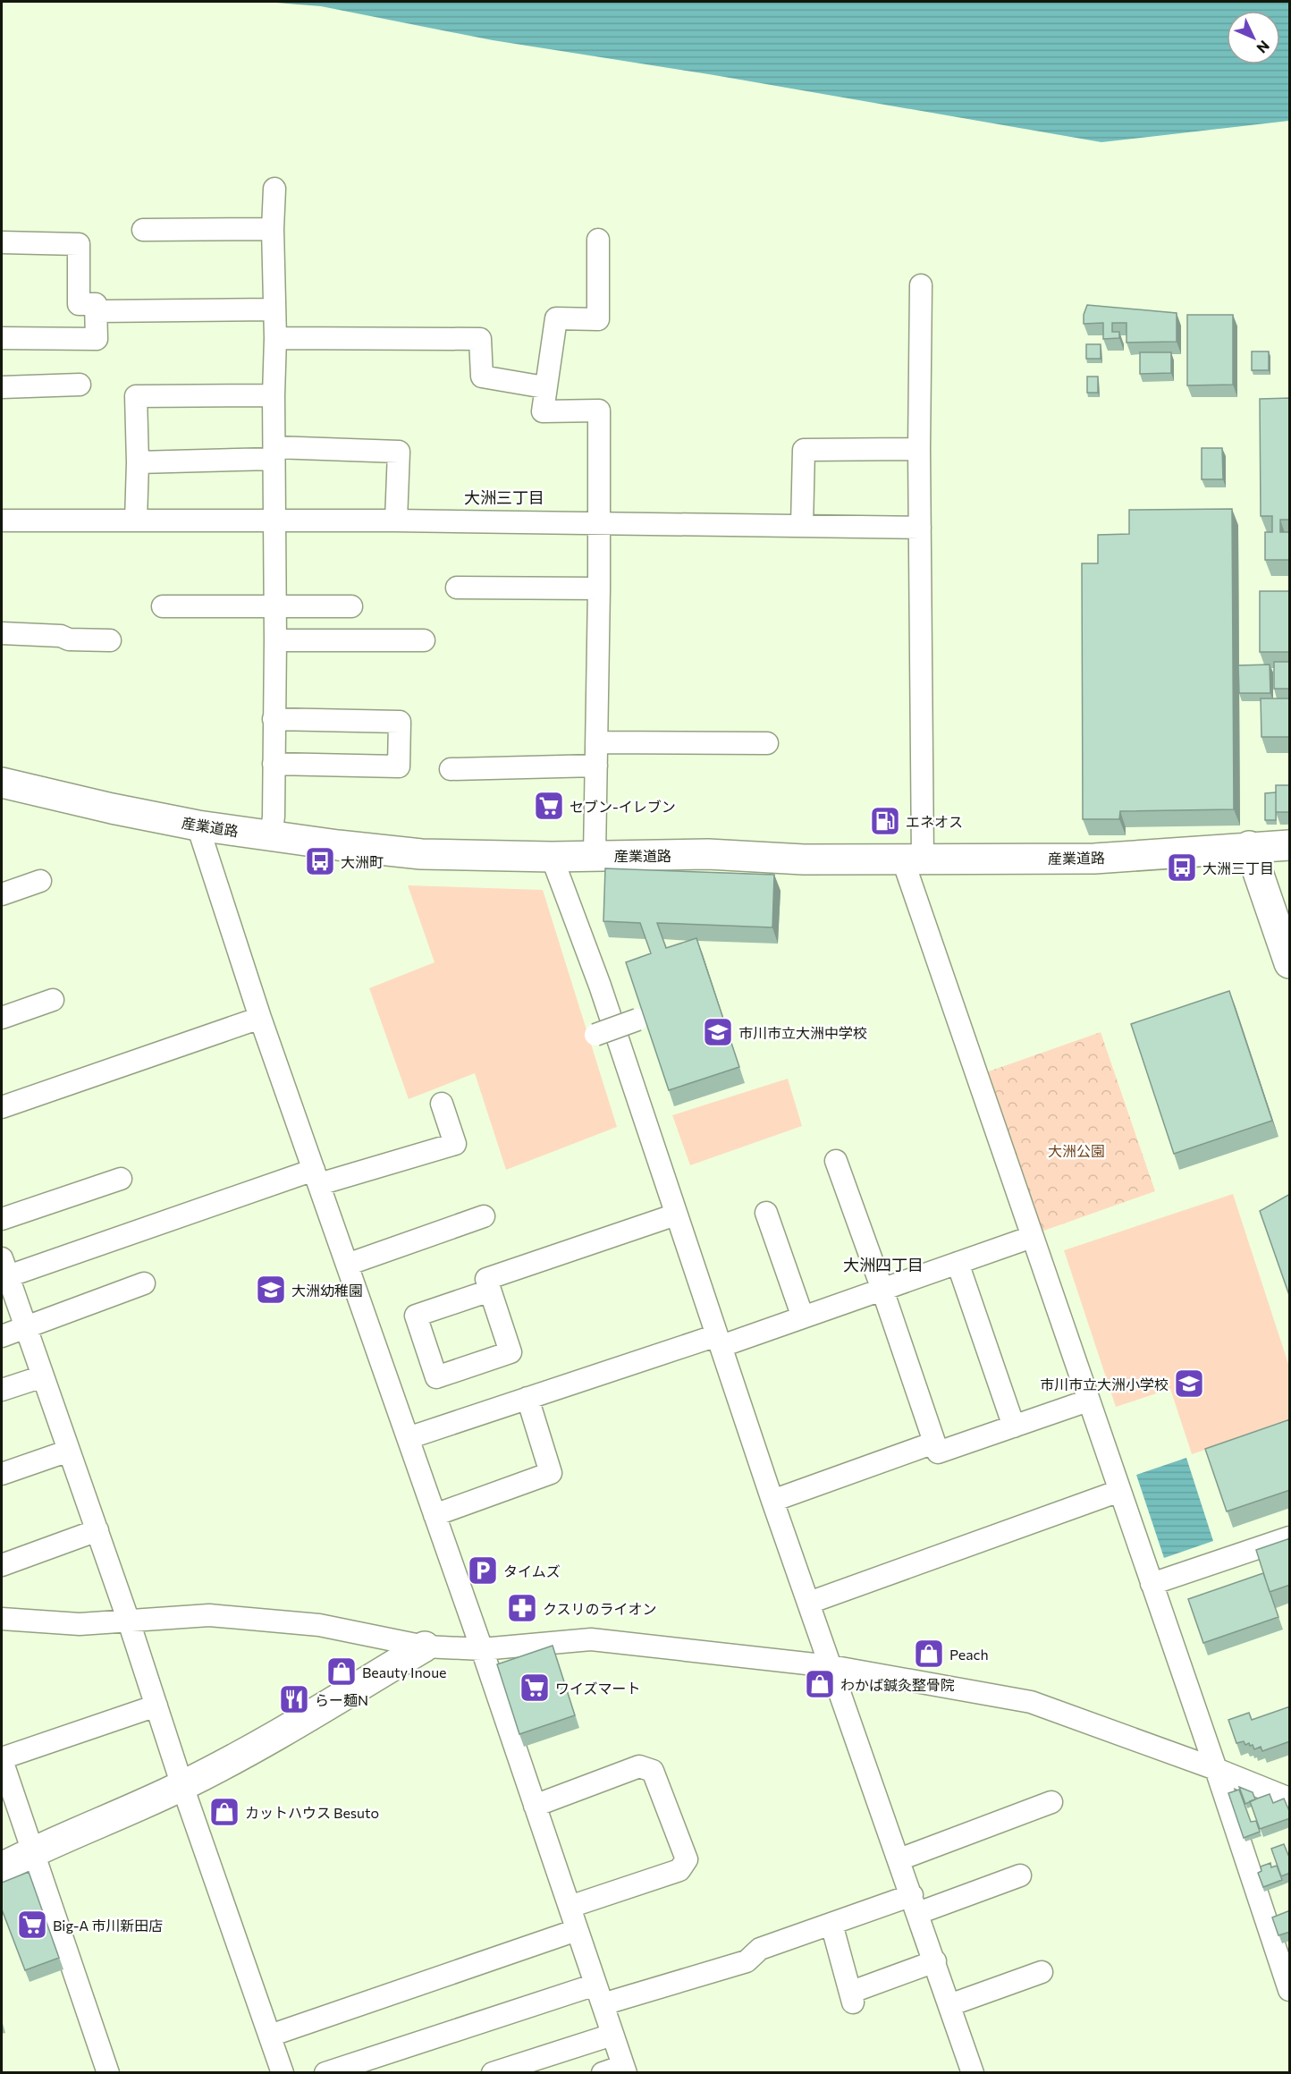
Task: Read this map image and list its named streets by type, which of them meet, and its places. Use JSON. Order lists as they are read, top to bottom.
{
  "streets": {
    "main road": ["産業道路"]
  },
  "districts": ["大洲三丁目", "大洲四丁目"],
  "parks": ["大洲公園"],
  "places": {
    "supermarket": ["セブン-イレブン", "ワイズマート", "Big-A 市川新田店"],
    "fuel station": ["エネオス"],
    "bus stop": ["大洲町", "大洲三丁目"],
    "school or university": ["市川市立大洲中学校", "大洲幼稚園", "市川市立大洲小学校"],
    "parking": ["タイムズ"],
    "pharmacy": ["クスリのライオン"],
    "shop": [
      "Peach",
      "Beauty Inoue",
      "わかば鍼灸整骨院",
      "カットハウス Besuto"
    ],
    "restaurant": ["らー麺N"]
  },
  "north": "bottom right"
}
